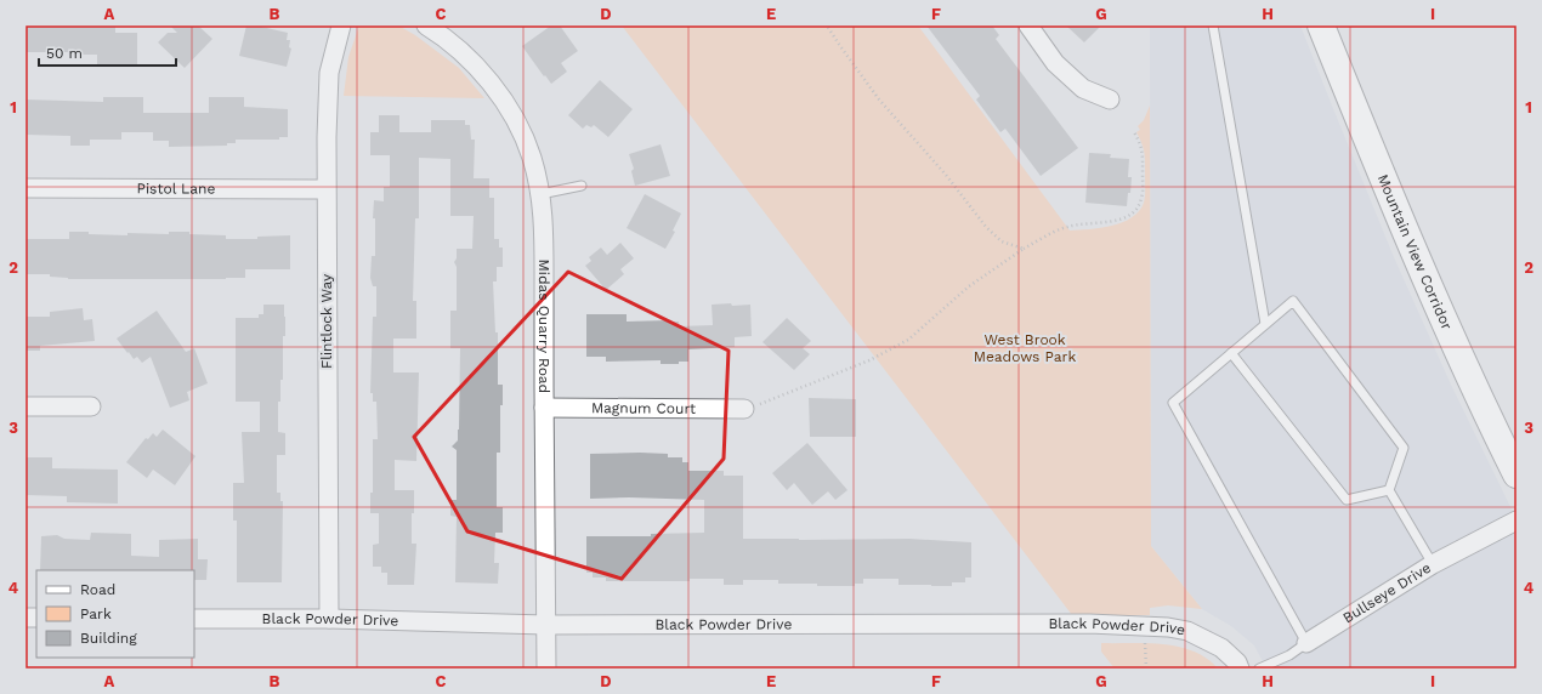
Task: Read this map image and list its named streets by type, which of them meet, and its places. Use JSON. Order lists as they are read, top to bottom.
{
  "streets": {
    "highway": ["Mountain View Corridor"],
    "street": [
      "Pistol Lane",
      "Flintlock Way",
      "Midas Quarry Road",
      "Magnum Court",
      "Bullseye Drive",
      "Black Powder Drive"
    ]
  },
  "crossings": [
    ["Pistol Lane", "Flintlock Way"],
    ["Flintlock Way", "Black Powder Drive"],
    ["Midas Quarry Road", "Magnum Court"],
    ["Midas Quarry Road", "Black Powder Drive"]
  ],
  "parks": ["West Brook Meadows Park"],
  "legend": ["Road", "Park", "Building"],
  "scale_bar": "50 m",
  "grid": {
    "columns": [
      "A",
      "B",
      "C",
      "D",
      "E",
      "F",
      "G",
      "H",
      "I"
    ],
    "rows": [
      "1",
      "2",
      "3",
      "4"
    ]
  }
}
